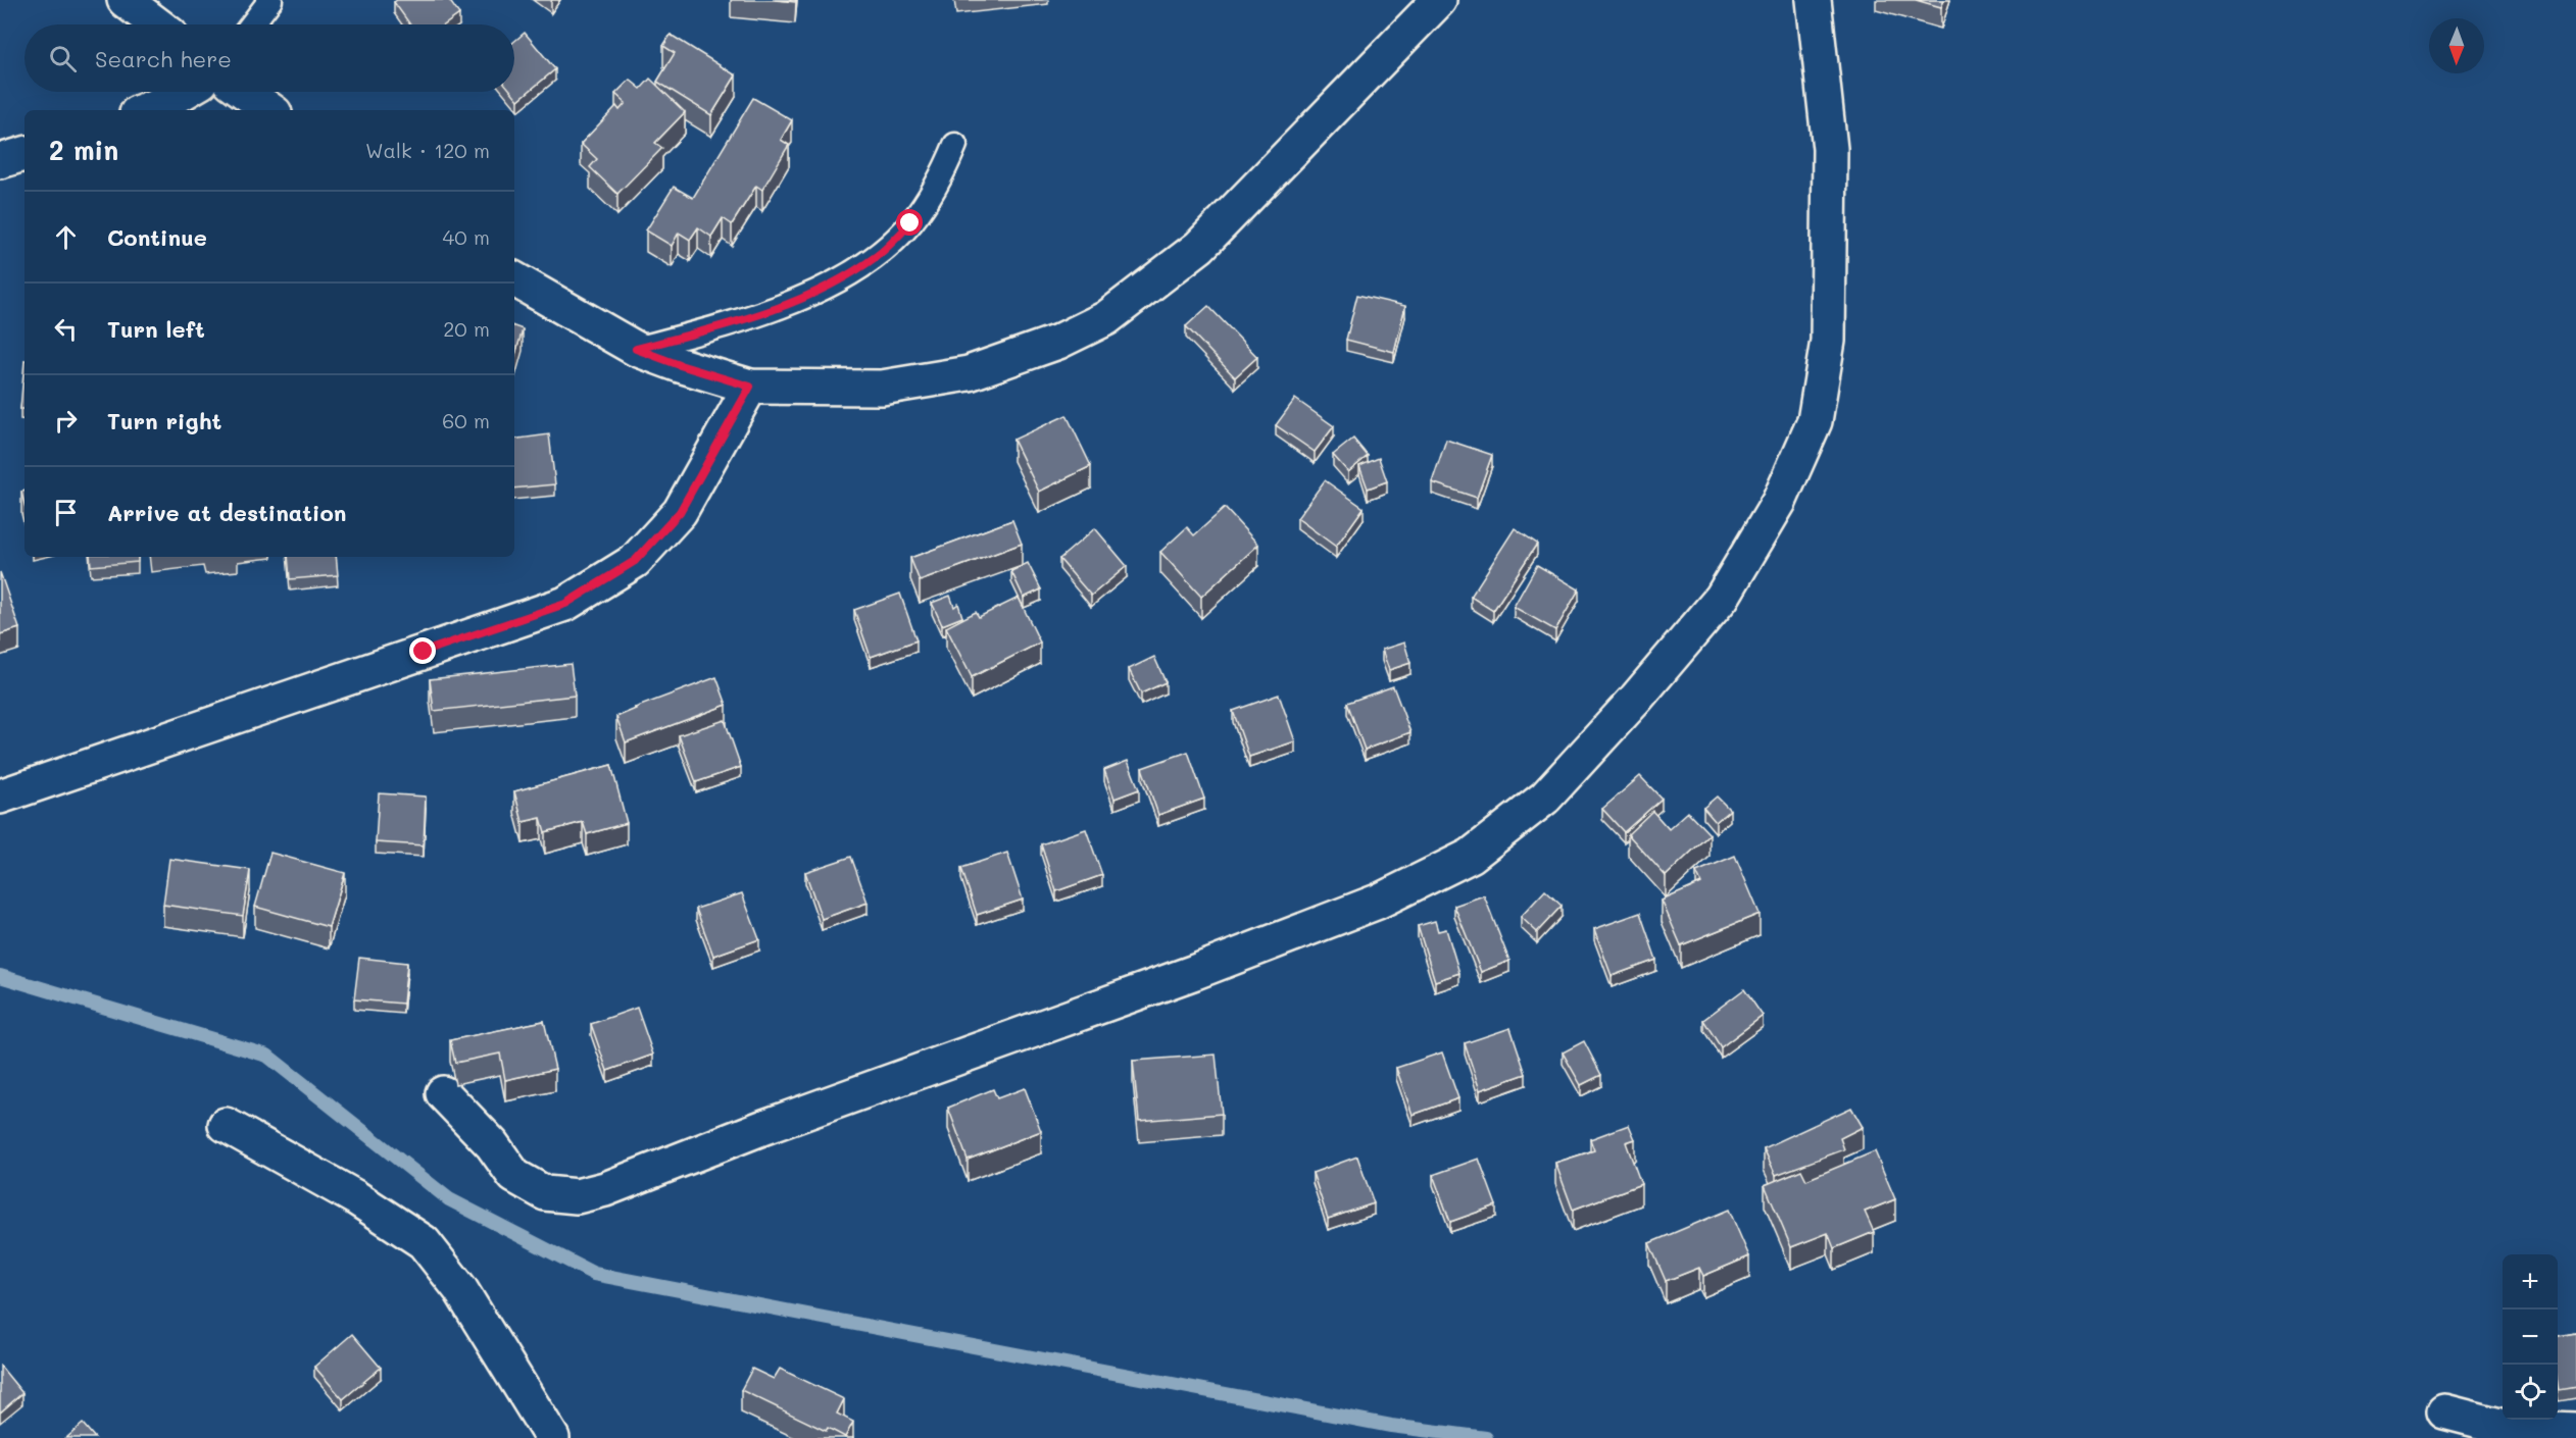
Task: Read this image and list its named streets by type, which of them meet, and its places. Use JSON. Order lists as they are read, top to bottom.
{
  "north": "bottom",
  "page": {
    "search": "Search here",
    "heading": ["2 min", "Walk · 120 m"],
    "list": [
      ["Continue", "40 m"],
      ["Turn left", "20 m"],
      ["Turn right", "60 m"],
      "Arrive at destination"
    ],
    "map_buttons": ["+", "−"]
  }
}
